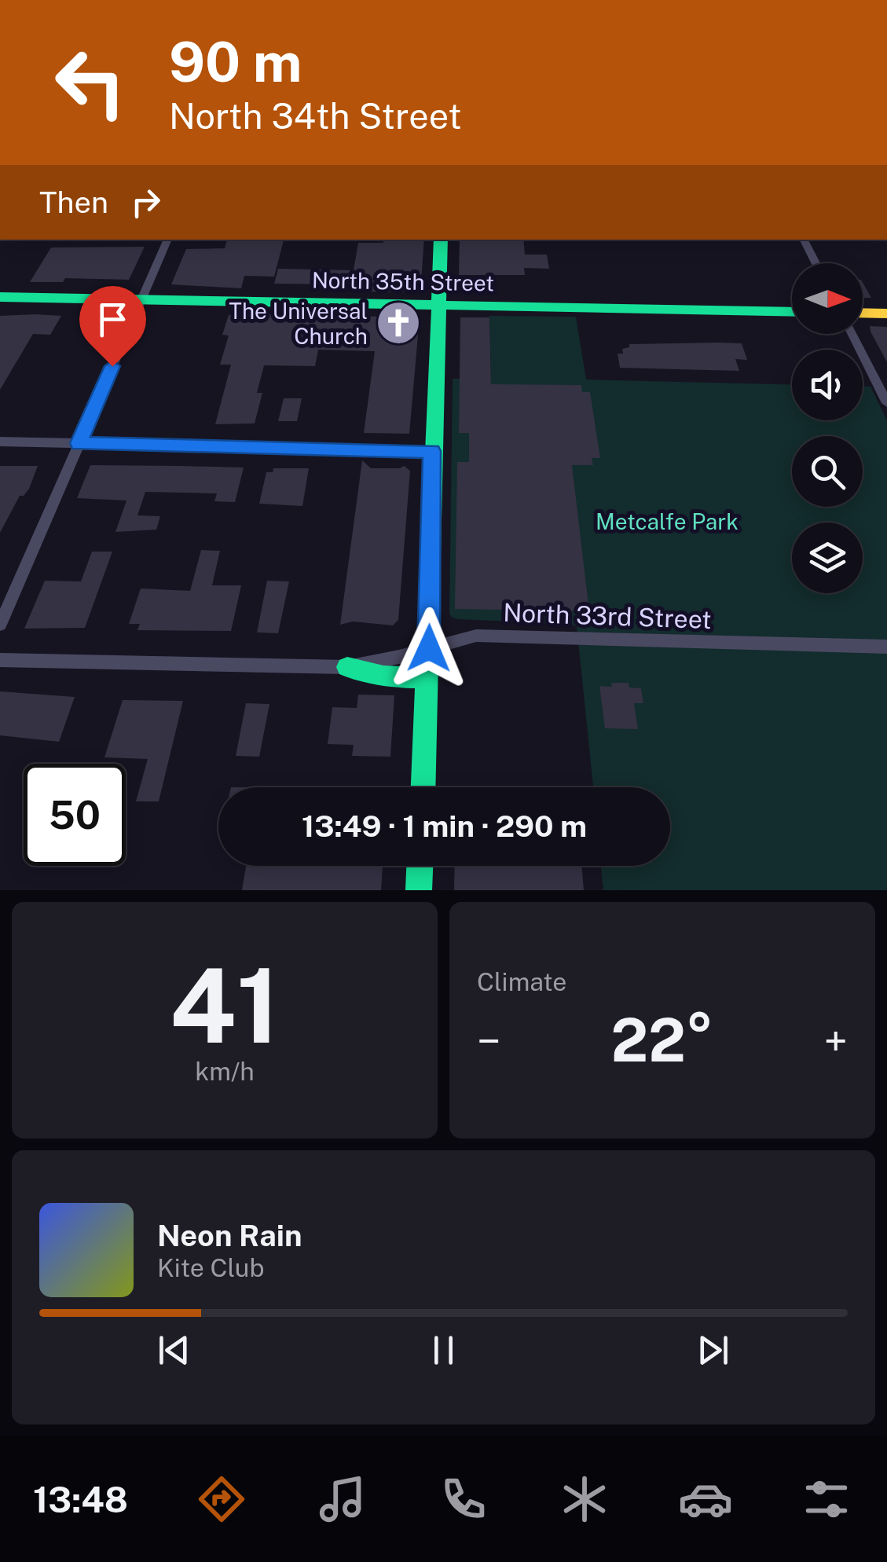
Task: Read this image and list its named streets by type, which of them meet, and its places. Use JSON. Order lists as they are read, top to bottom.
{
  "streets": {
    "main road": ["North 35th Street"],
    "street": ["North 33rd Street"]
  },
  "parks": ["Metcalfe Park"],
  "places": {
    "church": ["The Universal Church"]
  },
  "north": "right",
  "page": {
    "turn": ["90 m", "North 34th Street"],
    "then": "Then",
    "limit": "50",
    "trip": "13:49 · 1 min · 290 m",
    "tile": [
      ["41", "km/h"],
      "Climate"
    ],
    "heat": ["−", "22°", "+"],
    "song": ["Neon Rain", "Kite Club"],
    "tabs": "13:48"
  }
}
